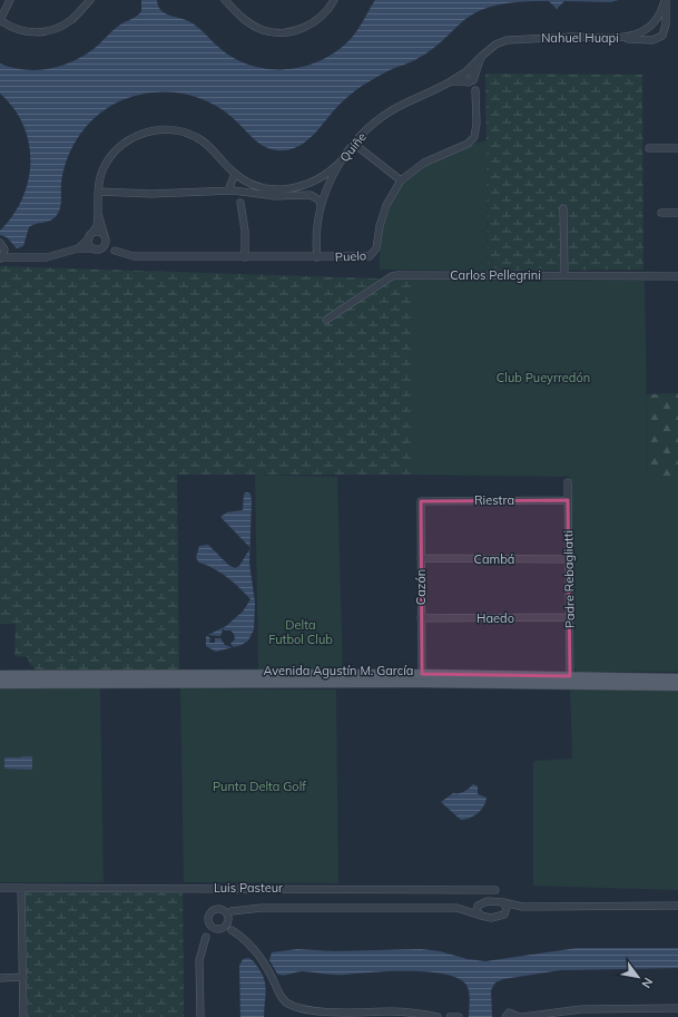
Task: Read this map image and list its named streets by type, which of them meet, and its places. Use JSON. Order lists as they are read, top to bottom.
{
  "streets": {
    "main road": ["Avenida Agustín M. García"],
    "street": [
      "Nahuel Huapi",
      "Quiñe",
      "Puelo",
      "Carlos Pellegrini",
      "Riestra",
      "Cambá",
      "Padre Rebagliatti",
      "Cazón",
      "Haedo",
      "Luis Pasteur"
    ]
  },
  "crossings": [
    ["Nahuel Huapi", "Quiñe"],
    ["Quiñe", "Puelo"],
    ["Riestra", "Padre Rebagliatti"],
    ["Riestra", "Cazón"],
    ["Cambá", "Padre Rebagliatti"],
    ["Cambá", "Cazón"],
    ["Padre Rebagliatti", "Haedo"],
    ["Padre Rebagliatti", "Avenida Agustín M. García"],
    ["Cazón", "Haedo"],
    ["Cazón", "Avenida Agustín M. García"]
  ],
  "parks": ["Club Pueyrredón", "Delta Futbol Club", "Punta Delta Golf"],
  "north": "bottom right"
}
